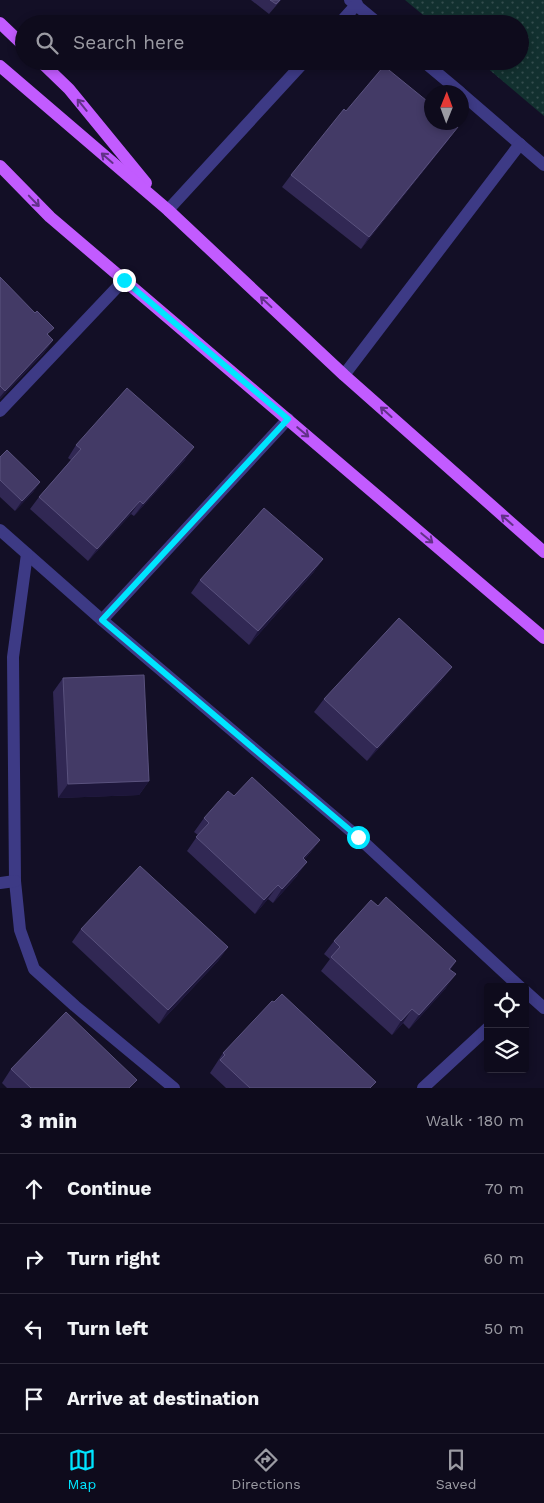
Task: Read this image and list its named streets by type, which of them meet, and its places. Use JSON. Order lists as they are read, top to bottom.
{
  "north": "top",
  "page": {
    "search": "Search here",
    "heading": ["3 min", "Walk · 180 m"],
    "list": [
      ["Continue", "70 m"],
      ["Turn right", "60 m"],
      ["Turn left", "50 m"],
      "Arrive at destination"
    ],
    "nav": ["Map", "Directions", "Saved"]
  }
}
